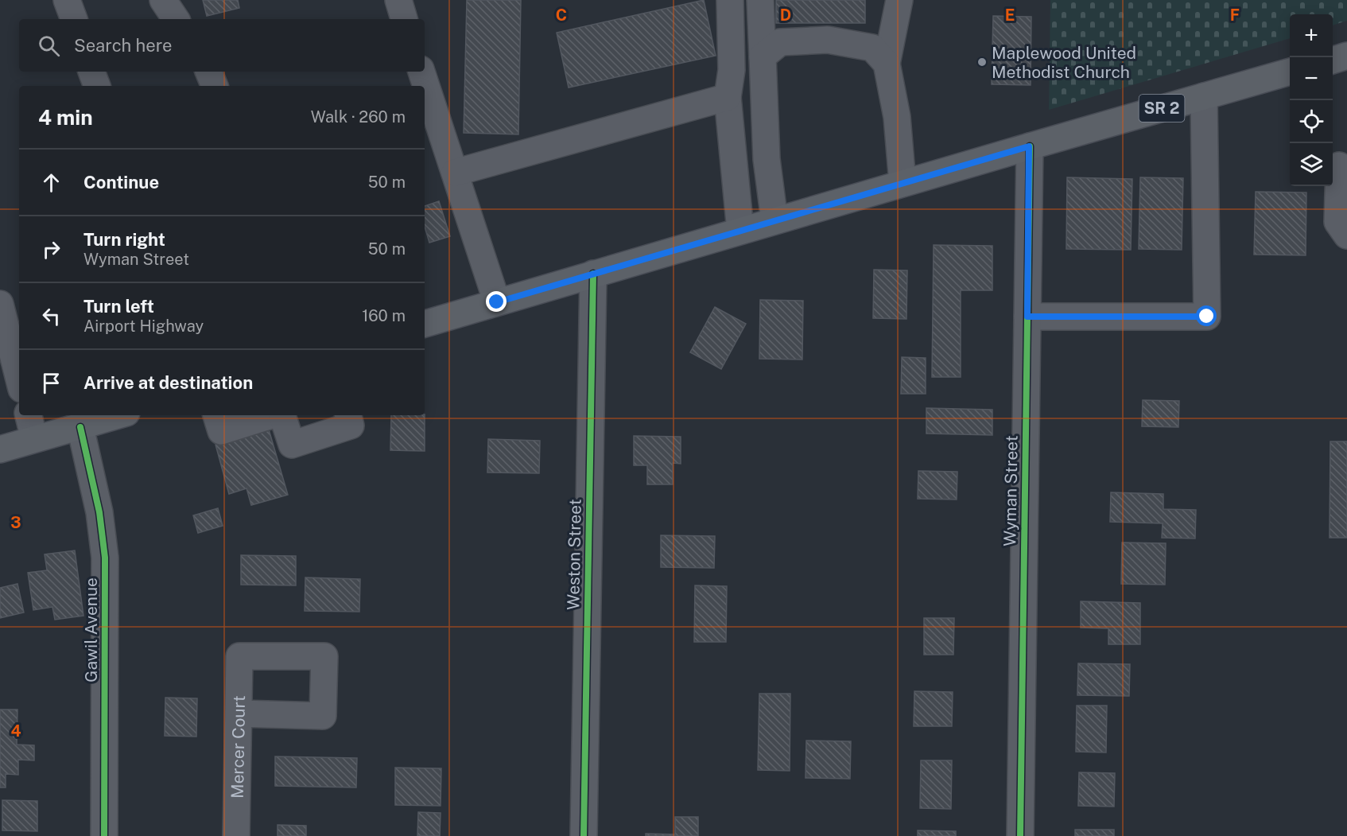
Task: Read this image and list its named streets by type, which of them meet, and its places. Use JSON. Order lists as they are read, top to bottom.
{
  "streets": {
    "main road": ["SR 2"],
    "street": [
      "Wyman Street",
      "Weston Street",
      "Gawil Avenue",
      "Mercer Court"
    ]
  },
  "crossings": [
    ["SR 2", "Wyman Street"],
    ["SR 2", "Weston Street"]
  ],
  "places": ["Maplewood United Methodist Church"],
  "page": {
    "map_buttons": ["+", "−"],
    "search": "Search here",
    "heading": ["4 min", "Walk · 260 m"],
    "list": [
      ["Continue", "50 m"],
      ["Turn right", "Wyman Street", "50 m"],
      ["Turn left", "Airport Highway", "160 m"],
      "Arrive at destination"
    ]
  },
  "grid": {
    "columns": [
      "C",
      "D",
      "E",
      "F"
    ],
    "rows": ["3", "4"]
  }
}
